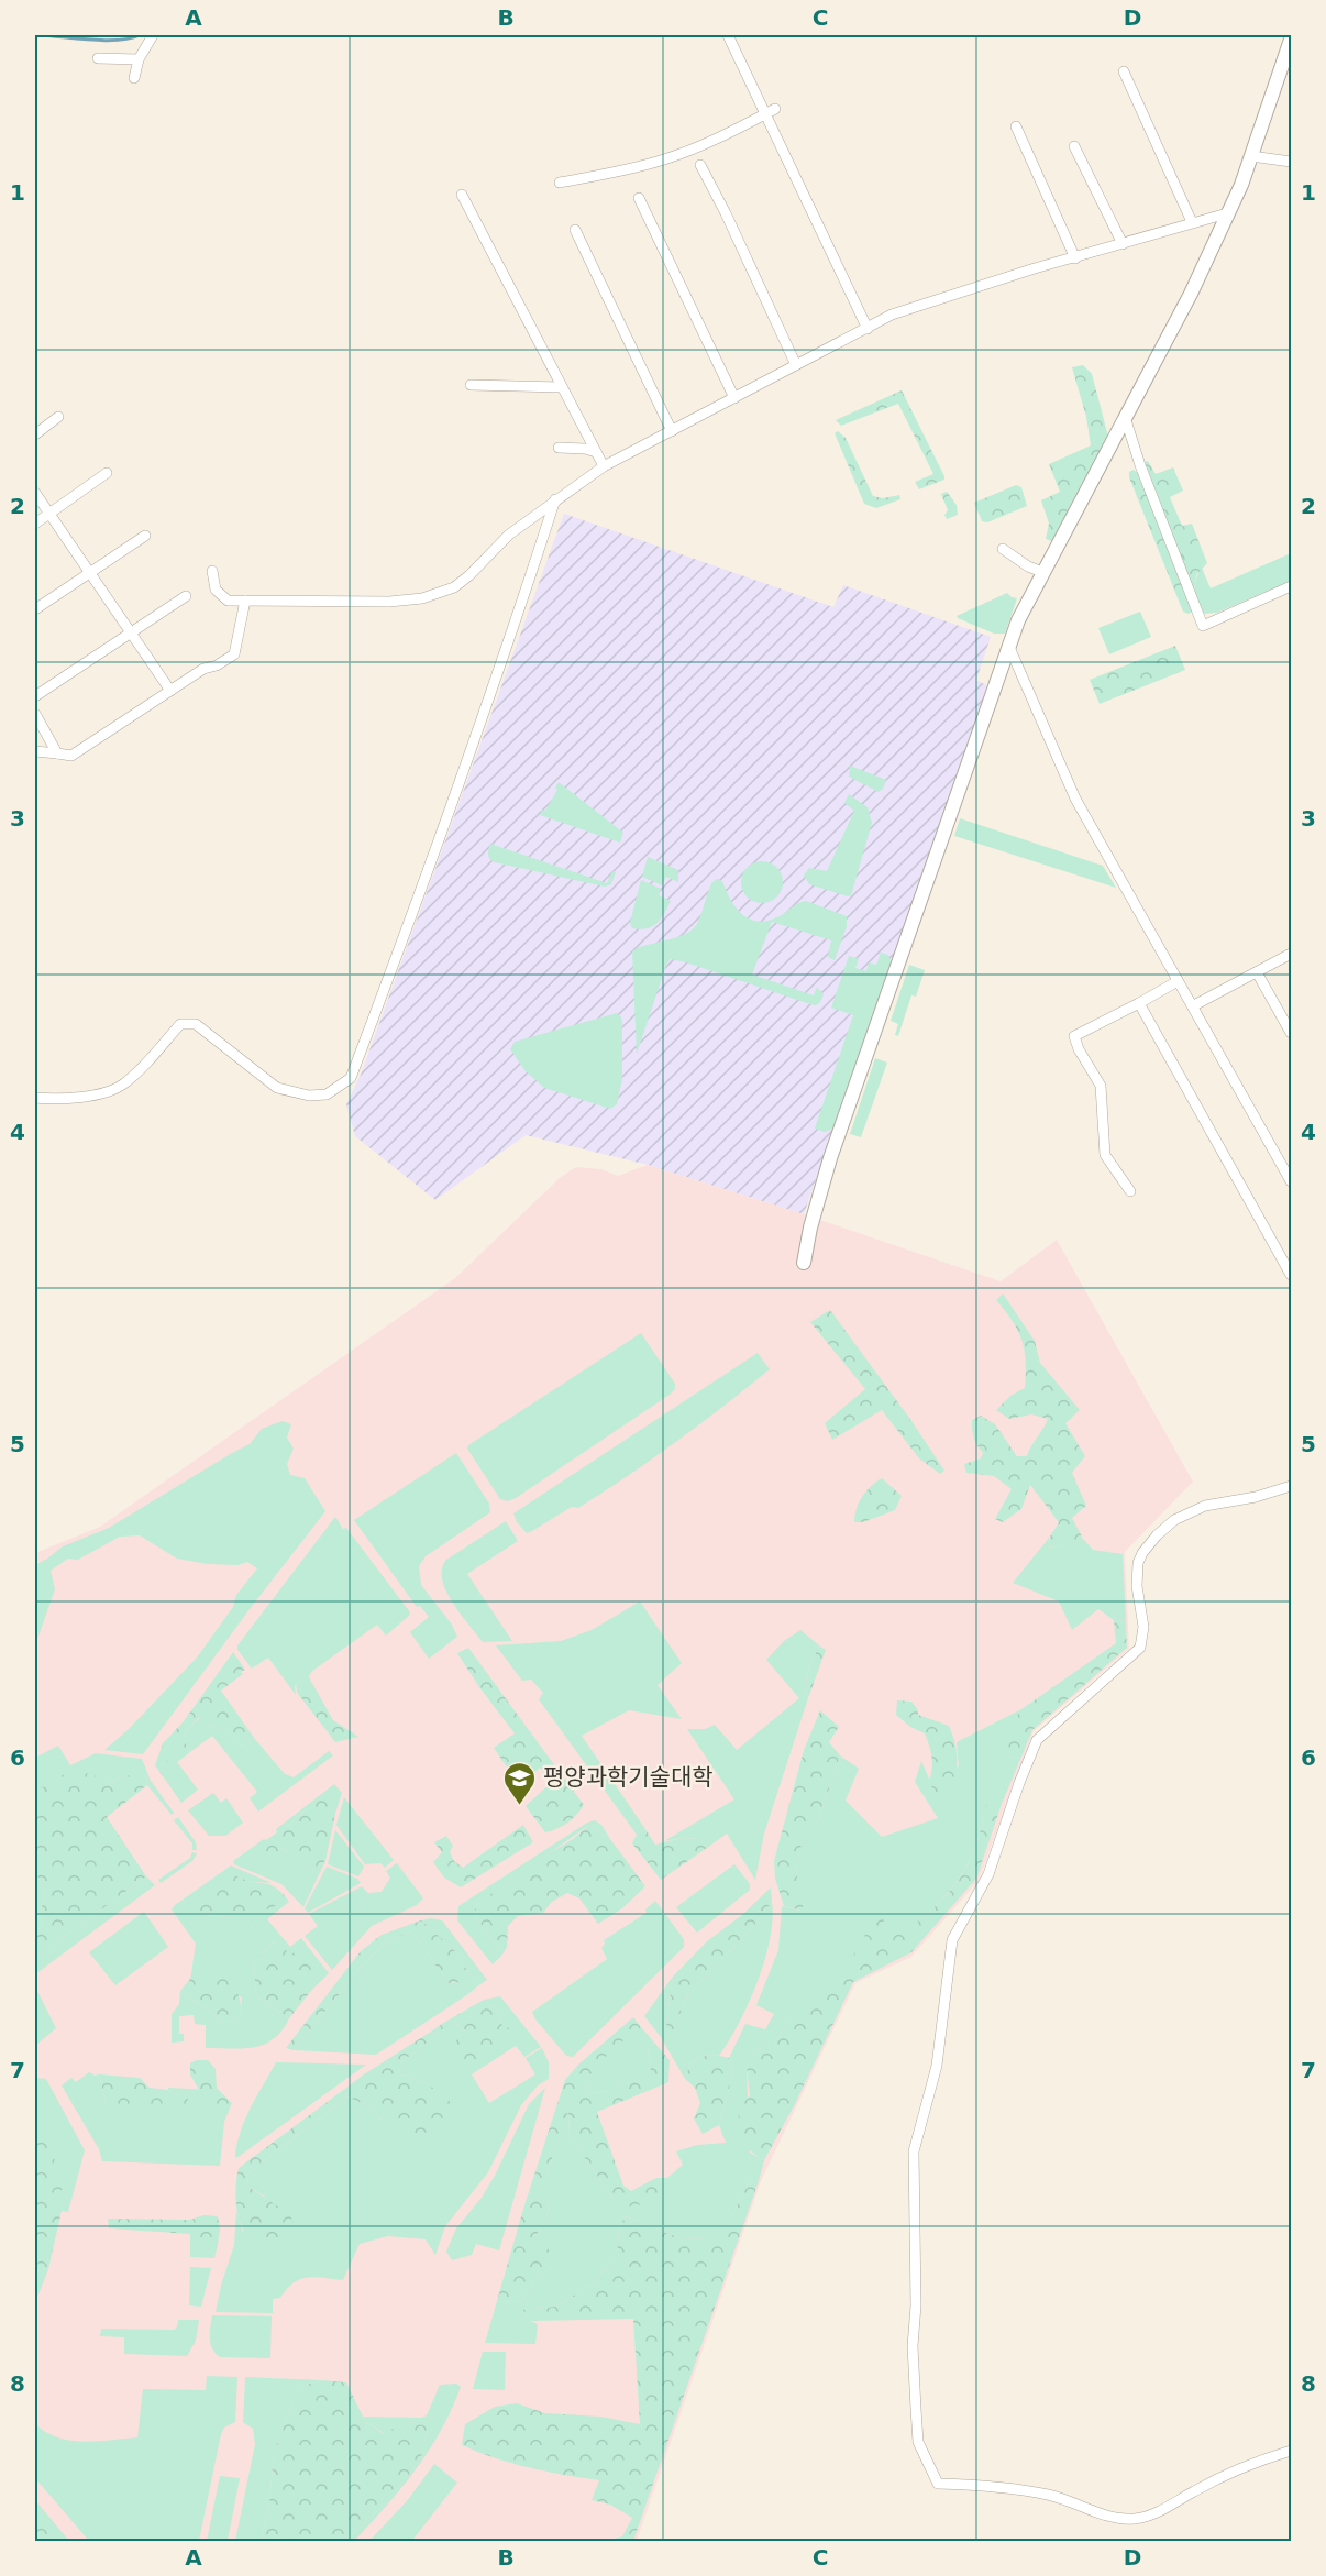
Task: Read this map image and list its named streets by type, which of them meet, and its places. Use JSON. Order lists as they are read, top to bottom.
{
  "places": {
    "school or university": ["평양과학기술대학"]
  },
  "grid": {
    "columns": [
      "A",
      "B",
      "C",
      "D"
    ],
    "rows": [
      "1",
      "2",
      "3",
      "4",
      "5",
      "6",
      "7",
      "8"
    ]
  }
}
